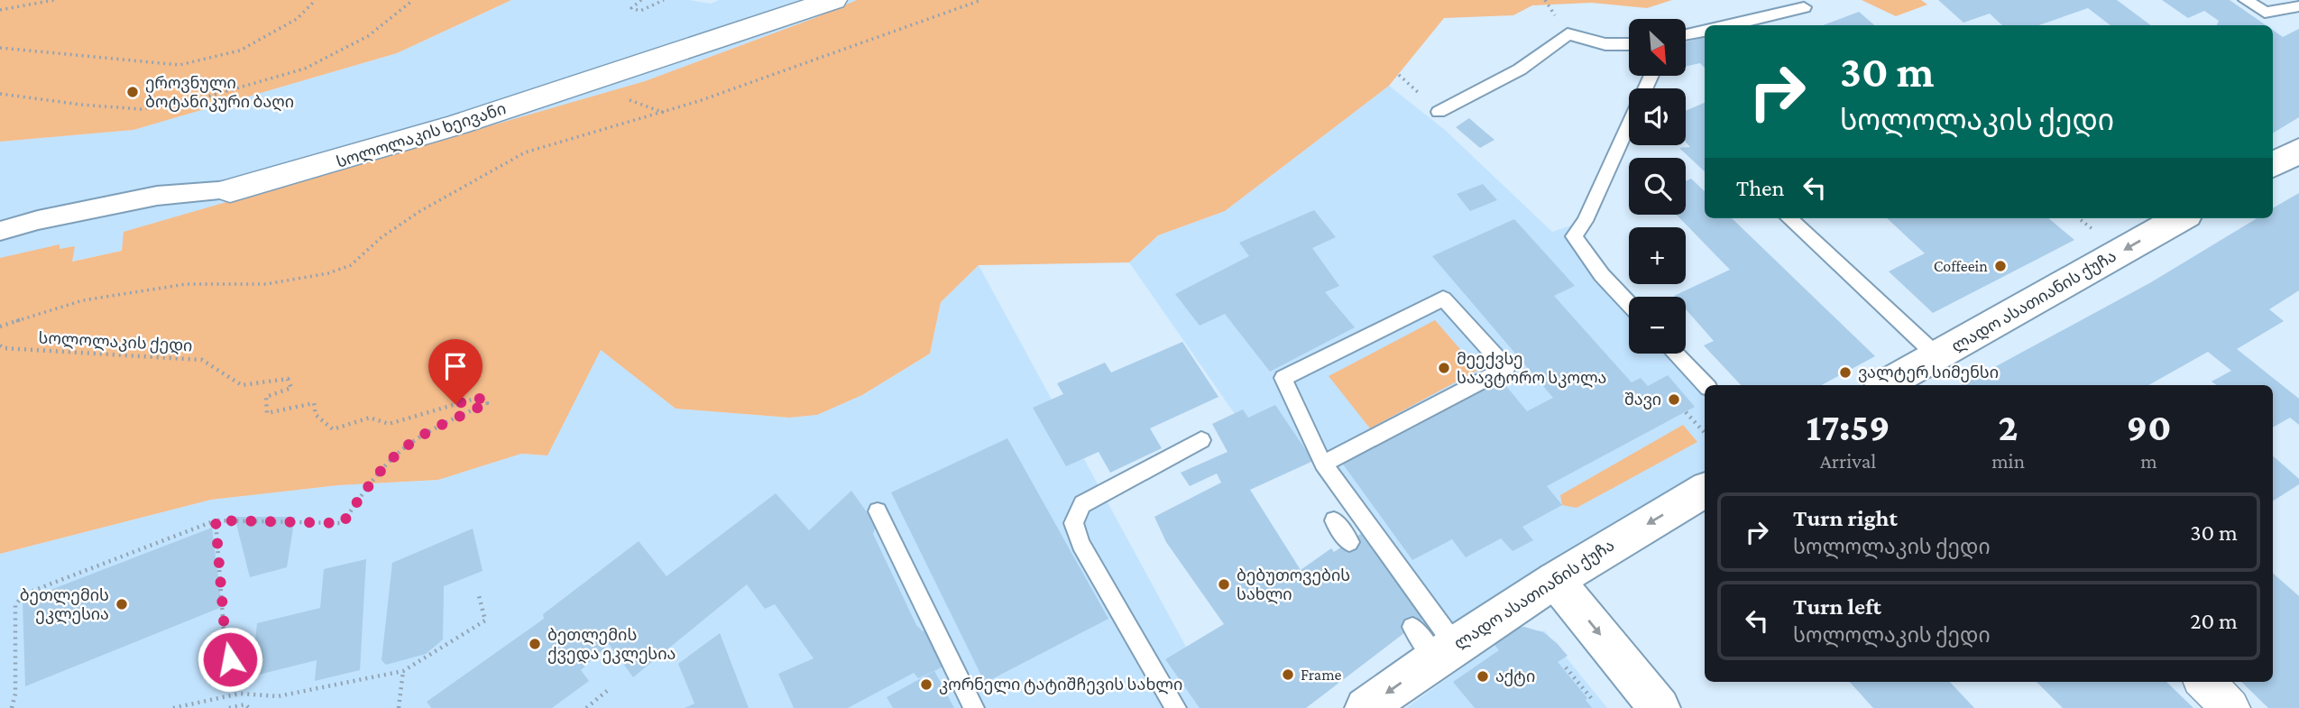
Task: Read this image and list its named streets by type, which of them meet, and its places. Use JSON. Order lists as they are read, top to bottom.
{
  "streets": {
    "main road": ["ლადო ასათიანის ქუჩა"],
    "street": ["სოლოლაკის ხეივანი"],
    "path": ["სოლოლაკის ქედი"]
  },
  "one_way": ["ლადო ასათიანის ქუჩა"],
  "places": [
    "ეროვნული ბოტანიკური ბაღი",
    "Coffeein",
    "მეექვსე საავტორო სკოლა",
    "ვალტერ სიმენსი",
    "შავი",
    "ბებუთოვების სახლი",
    "ბეთლემის ეკლესია",
    "ბეთლემის ქვედა ეკლესია",
    "Frame",
    "აქტი",
    "კორნელი ტატიშჩევის სახლი"
  ],
  "north": "bottom right",
  "page": {
    "map_buttons": ["+", "−"],
    "turn": ["30 m", "სოლოლაკის ქედი"],
    "then": "Then",
    "eta": [
      "17:59",
      "Arrival",
      "2",
      "min",
      "90",
      "m"
    ],
    "list": [
      {
        "name": "Turn right",
        "note": "სოლოლაკის ქედი",
        "value": "30 m"
      },
      {
        "name": "Turn left",
        "note": "სოლოლაკის ქედი",
        "value": "20 m"
      }
    ]
  }
}
